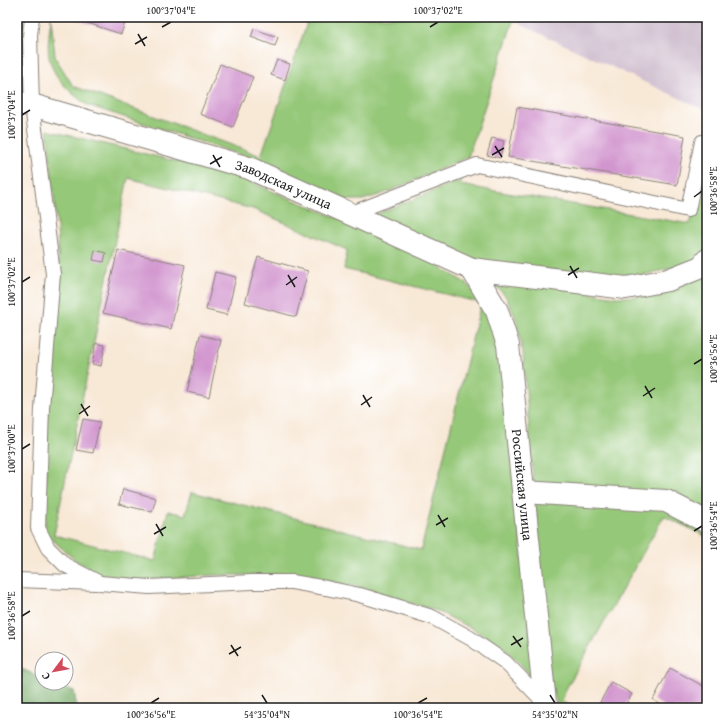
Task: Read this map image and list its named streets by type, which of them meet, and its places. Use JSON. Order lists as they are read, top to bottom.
{
  "streets": {
    "street": ["Заводская улица", "Российская улица"]
  },
  "crossings": [
    ["Заводская улица", "Российская улица"]
  ],
  "north": "bottom left",
  "coordinates": [
    "100°37'04\"E",
    "100°37'02\"E",
    "100°36'58\"E",
    "100°36'56\"E",
    "100°37'00\"E",
    "100°36'54\"E",
    "54°35'04\"N",
    "54°35'02\"N"
  ]
}
